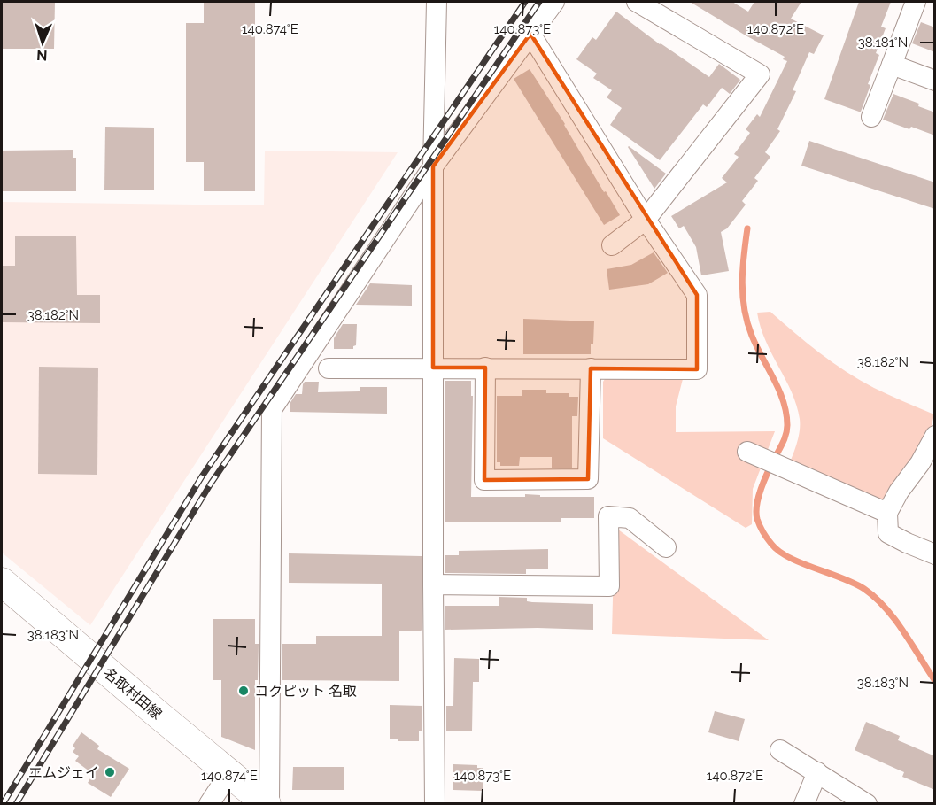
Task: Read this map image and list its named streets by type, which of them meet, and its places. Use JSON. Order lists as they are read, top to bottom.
{
  "streets": {
    "main road": ["名取村田線"]
  },
  "places": ["コクピット 名取", "エムジェイ"],
  "north": "bottom",
  "coordinates": [
    "140.874°E",
    "140.873°E",
    "140.872°E",
    "38.181°N",
    "38.182°N",
    "38.183°N"
  ]
}
